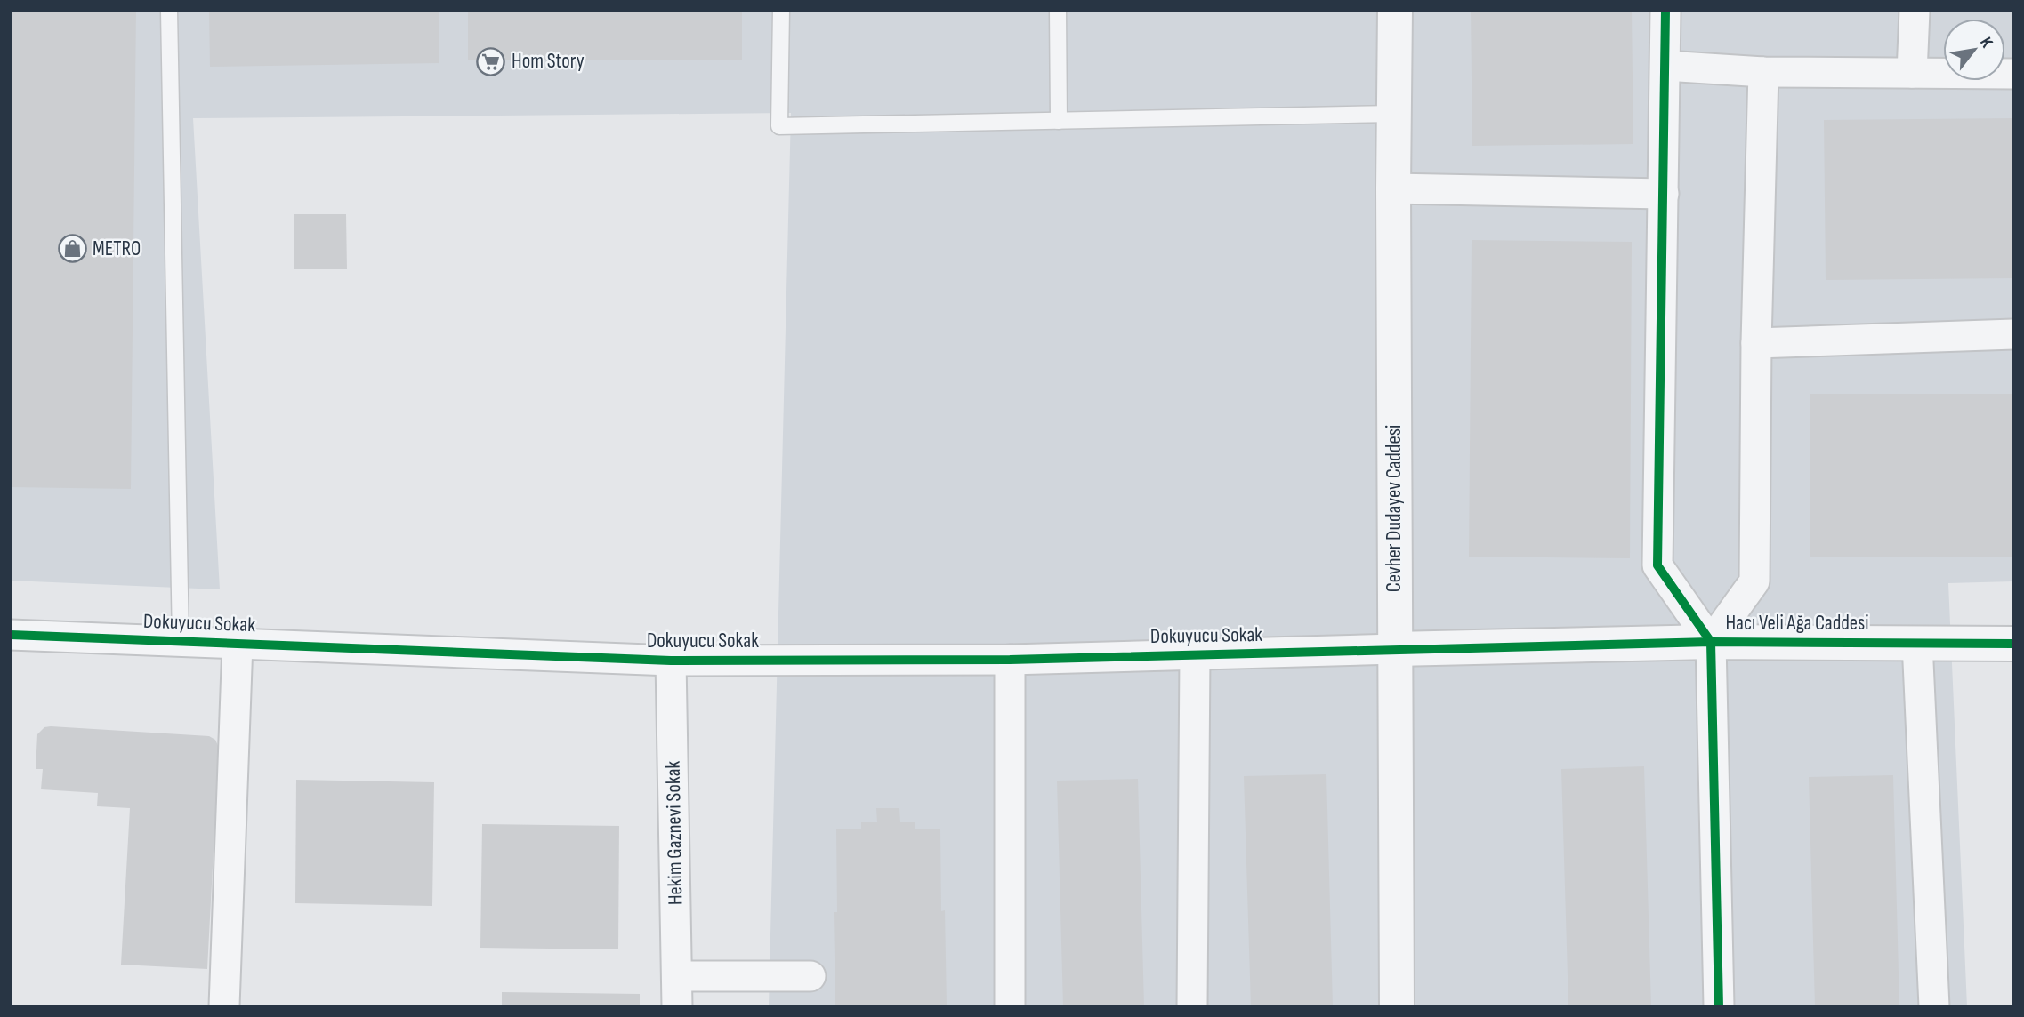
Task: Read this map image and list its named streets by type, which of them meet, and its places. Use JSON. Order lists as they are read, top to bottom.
{
  "streets": {
    "street": [
      "Cevher Dudayev Caddesi",
      "Dokuyucu Sokak",
      "Hacı Veli Ağa Caddesi",
      "Hekim Gaznevi Sokak"
    ]
  },
  "crossings": [
    ["Cevher Dudayev Caddesi", "Dokuyucu Sokak"],
    ["Cevher Dudayev Caddesi", "Hacı Veli Ağa Caddesi"],
    ["Dokuyucu Sokak", "Hacı Veli Ağa Caddesi"],
    ["Dokuyucu Sokak", "Hekim Gaznevi Sokak"]
  ],
  "places": {
    "supermarket": ["Hom Story"],
    "shop": ["METRO"]
  },
  "north": "top right"
}
